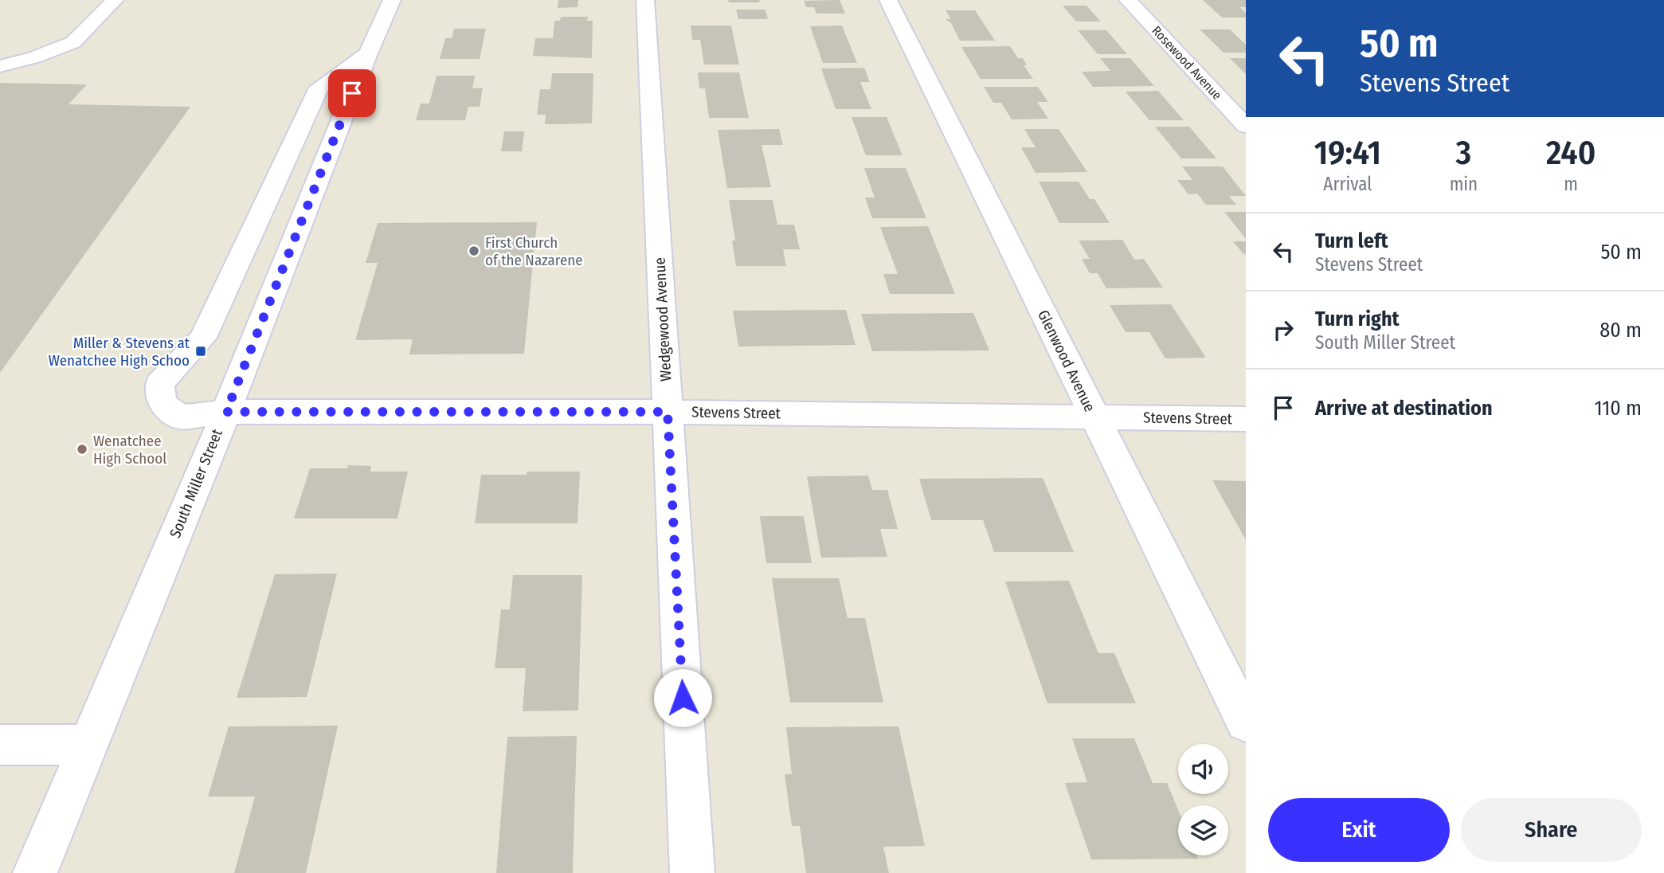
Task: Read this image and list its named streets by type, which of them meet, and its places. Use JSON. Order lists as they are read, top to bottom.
{
  "streets": {
    "street": [
      "Rosewood Avenue",
      "Wedgewood Avenue",
      "Glenwood Avenue",
      "Stevens Street",
      "South Miller Street"
    ]
  },
  "crossings": [
    ["Wedgewood Avenue", "Stevens Street"],
    ["Glenwood Avenue", "Stevens Street"],
    ["Stevens Street", "South Miller Street"]
  ],
  "places": {
    "other": ["First Church of the Nazarene", "Wenatchee High School"],
    "transit": ["Miller & Stevens at Wenatchee High Schoo"]
  },
  "page": {
    "turn": ["50 m", "Stevens Street"],
    "eta": [
      "19:41",
      "Arrival",
      "3",
      "min",
      "240",
      "m"
    ],
    "list": [
      {
        "name": "Turn left",
        "note": "Stevens Street",
        "value": "50 m"
      },
      {
        "name": "Turn right",
        "note": "South Miller Street",
        "value": "80 m"
      },
      {
        "name": "Arrive at destination",
        "value": "110 m"
      }
    ],
    "buttons": ["Exit", "Share"]
  }
}
